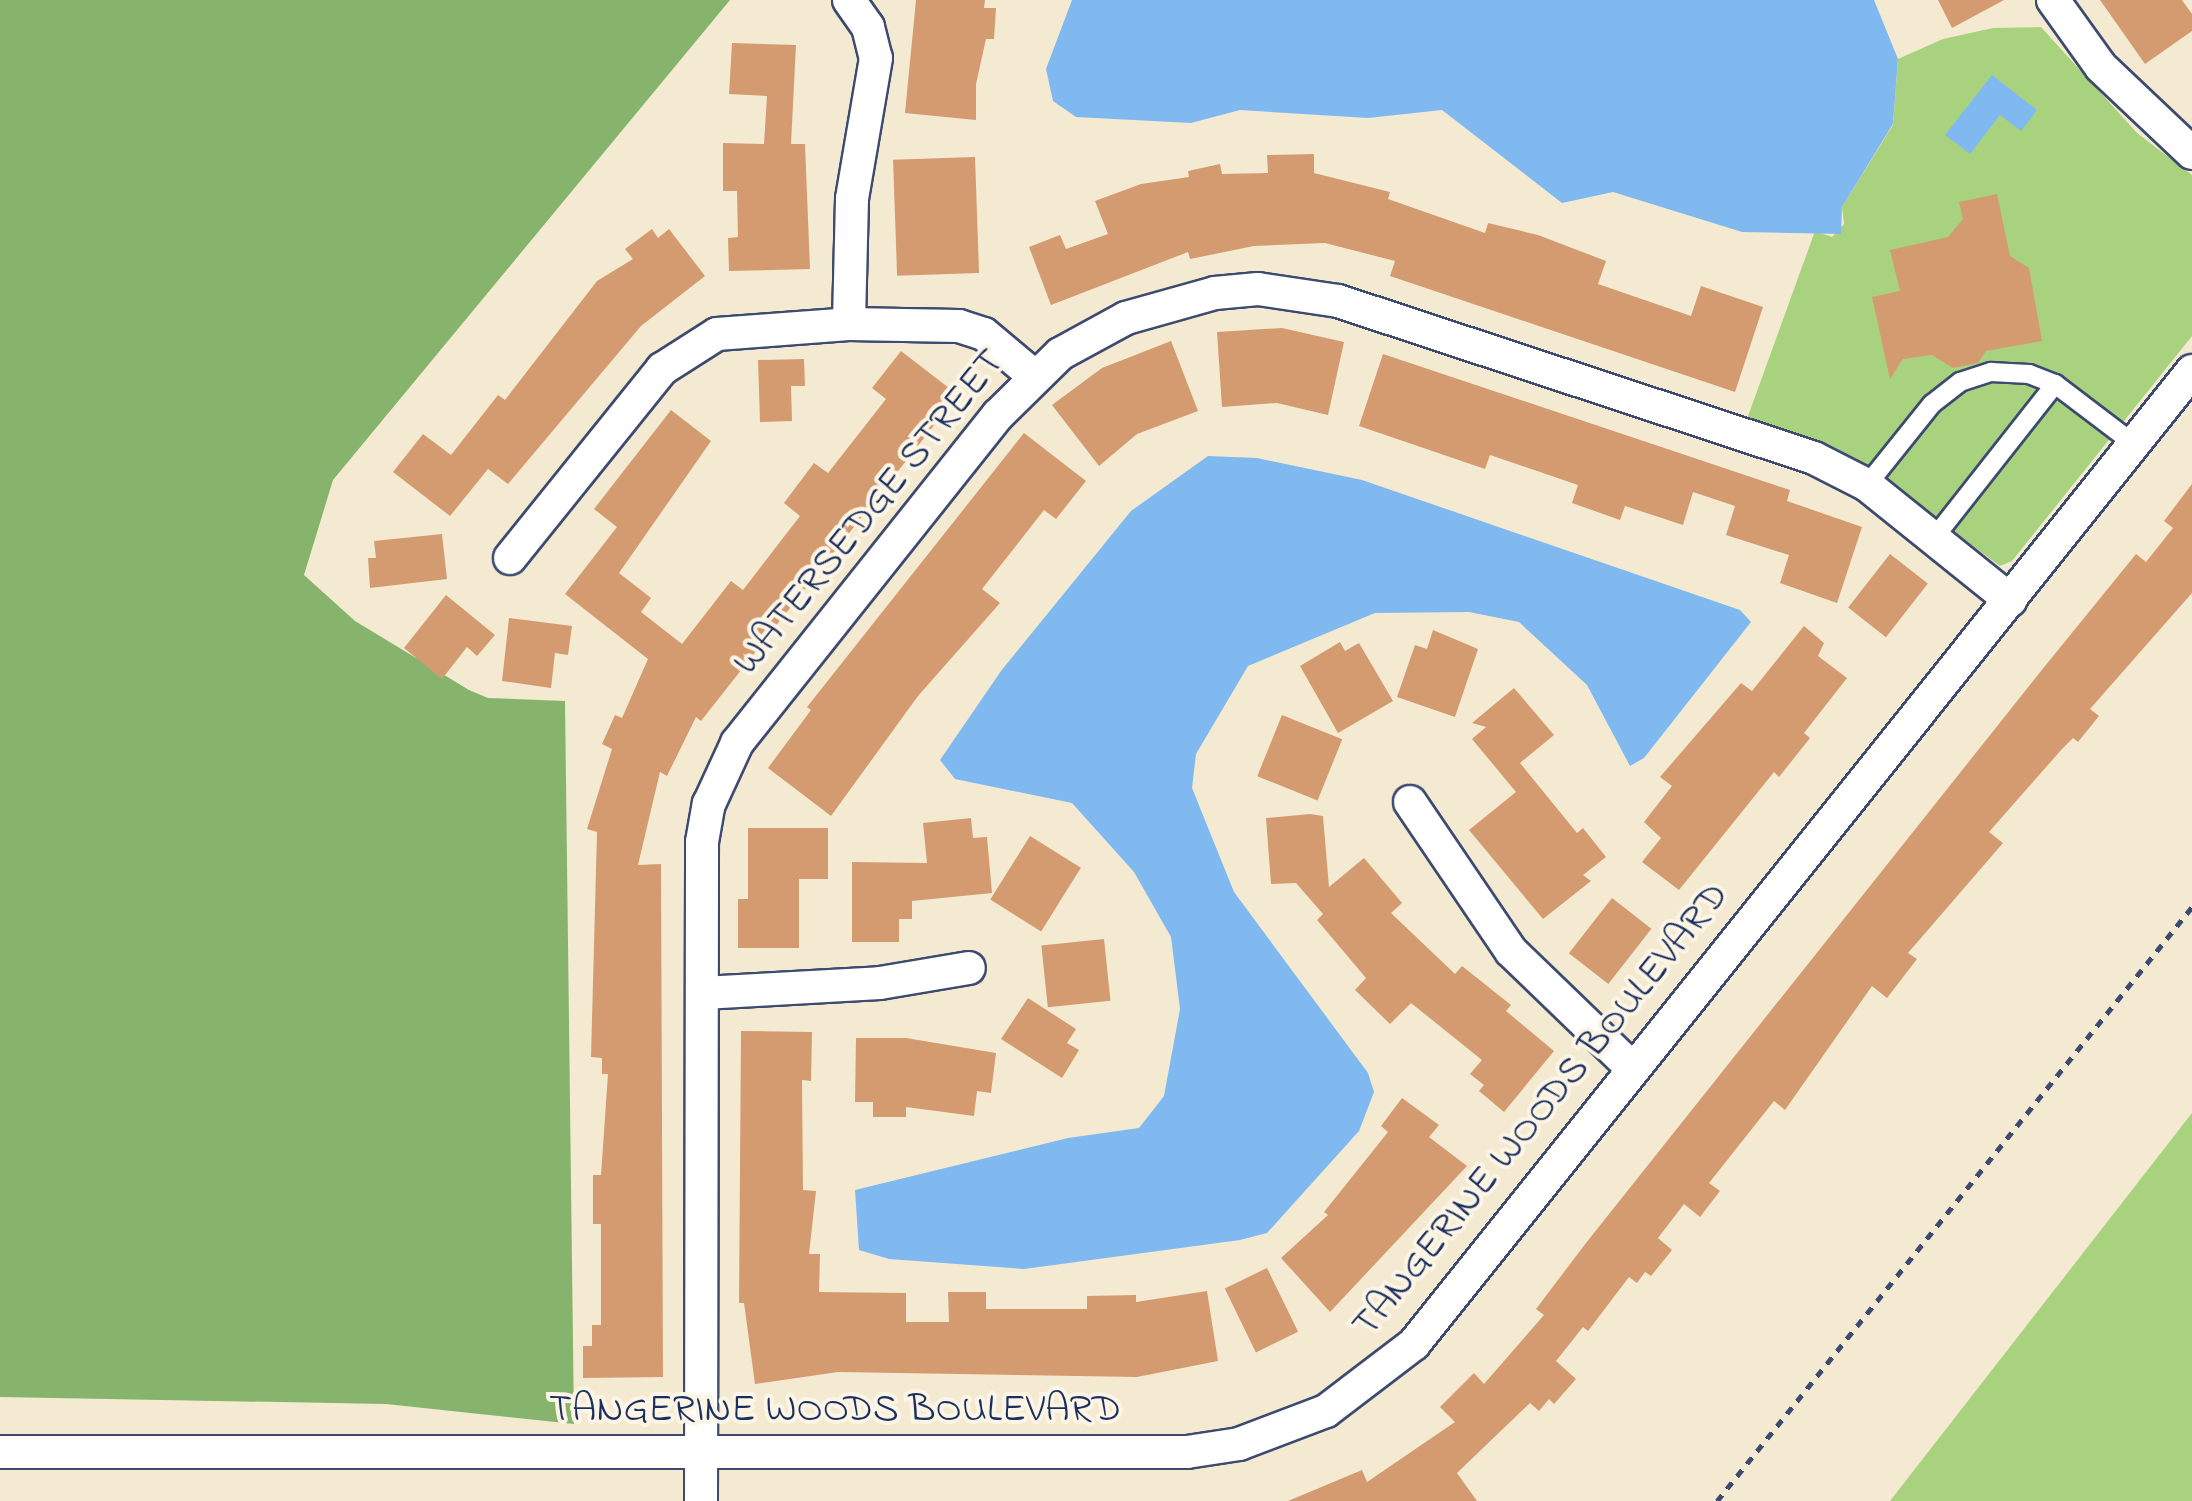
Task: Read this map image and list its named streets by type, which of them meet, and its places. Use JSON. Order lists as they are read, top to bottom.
{
  "streets": {
    "street": ["WATERSEDGE STREET", "TANGERINE WOODS BOULEVARD"]
  },
  "crossings": [
    ["WATERSEDGE STREET", "TANGERINE WOODS BOULEVARD"]
  ]
}
